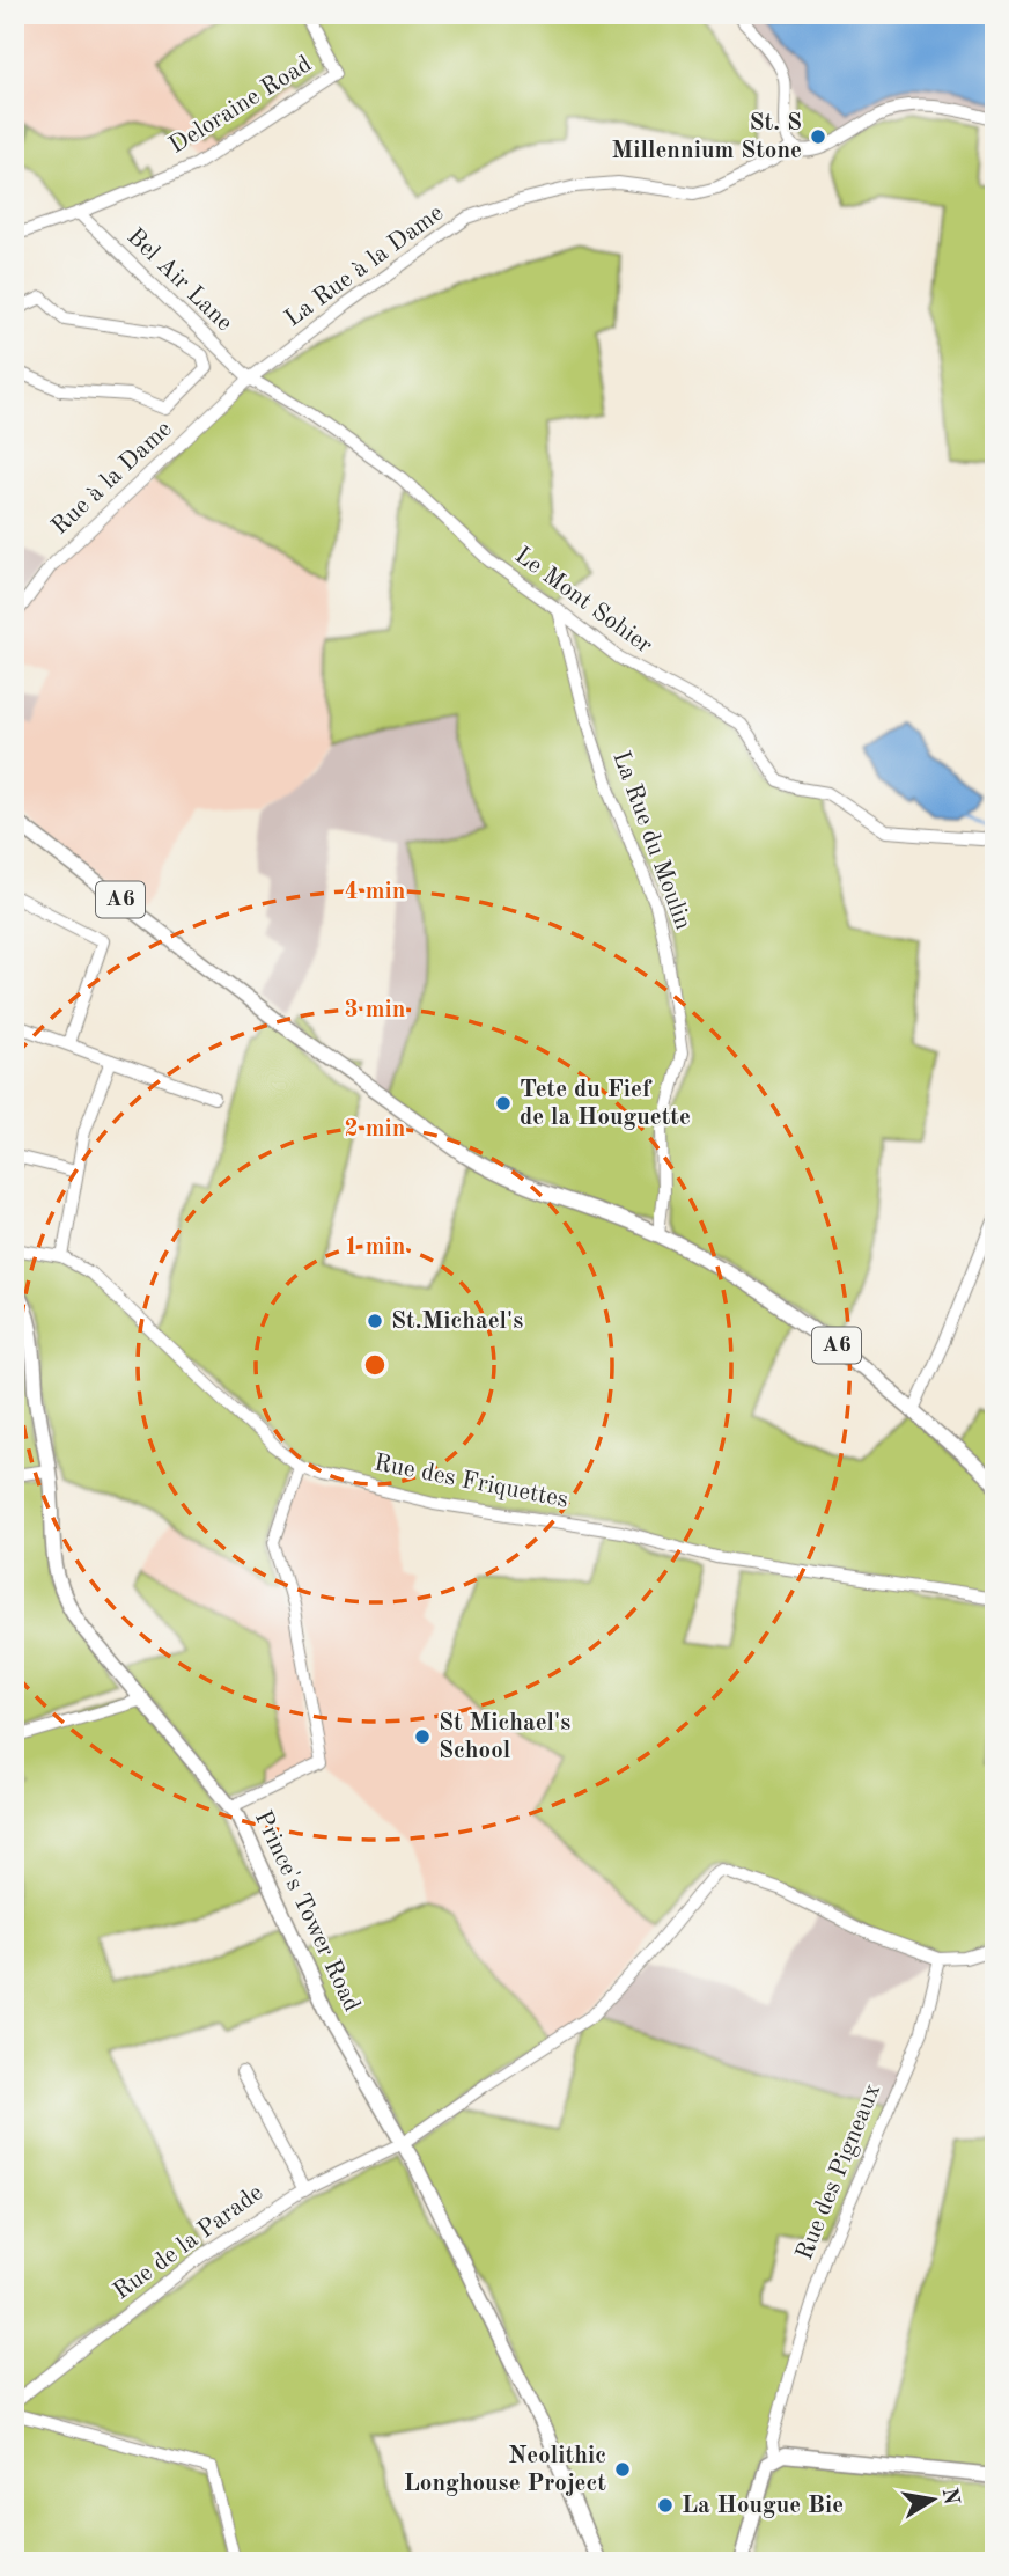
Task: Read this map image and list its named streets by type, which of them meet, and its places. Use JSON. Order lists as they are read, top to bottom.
{
  "streets": {
    "main road": ["A6", "Prince's Tower Road"],
    "street": [
      "Deloraine Road",
      "La Rue à la Dame",
      "Bel Air Lane",
      "Rue à la Dame",
      "Le Mont Sohier",
      "La Rue du Moulin",
      "Rue des Friquettes",
      "Rue des Pigneaux",
      "Rue de la Parade"
    ]
  },
  "crossings": [
    ["Deloraine Road", "Bel Air Lane"],
    ["La Rue à la Dame", "Bel Air Lane"],
    ["La Rue à la Dame", "Rue à la Dame"],
    ["La Rue à la Dame", "Le Mont Sohier"],
    ["Bel Air Lane", "Rue à la Dame"],
    ["Bel Air Lane", "Le Mont Sohier"],
    ["Rue à la Dame", "Le Mont Sohier"],
    ["Le Mont Sohier", "La Rue du Moulin"],
    ["La Rue du Moulin", "A6"],
    ["Prince's Tower Road", "Rue de la Parade"],
    ["Rue des Pigneaux", "Rue de la Parade"]
  ],
  "places": [
    "St. S Millennium Stone",
    "Tete du Fief de la Houguette",
    "St.Michael's",
    "St Michael's School",
    "Neolithic Longhouse Project",
    "La Hougue Bie"
  ],
  "north": "right",
  "rings": [
    "4 min",
    "3 min",
    "2 min",
    "1 min"
  ]
}
